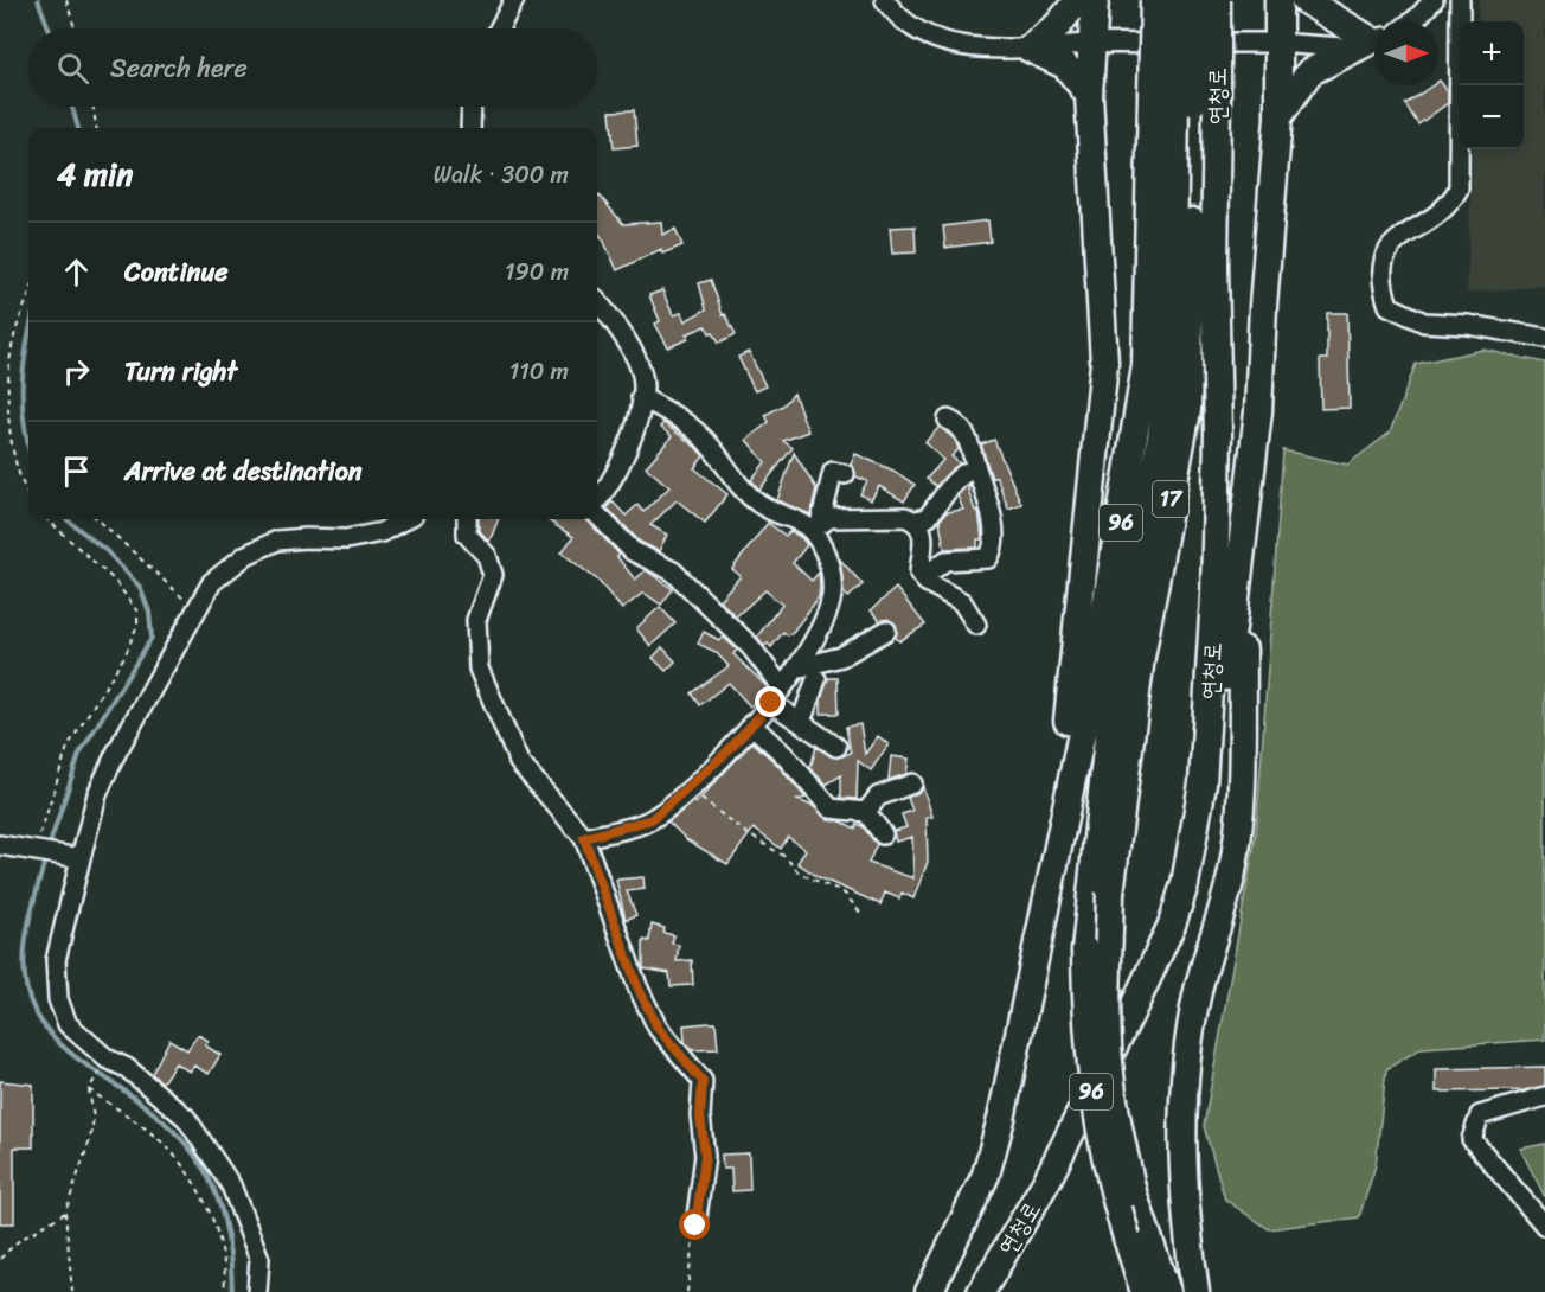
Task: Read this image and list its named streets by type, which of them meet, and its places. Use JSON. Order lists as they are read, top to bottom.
{
  "streets": {
    "highway": ["연청로", "17", "96"]
  },
  "north": "right",
  "page": {
    "map_buttons": ["+", "−"],
    "search": "Search here",
    "heading": ["4 min", "Walk · 300 m"],
    "list": [
      ["Continue", "190 m"],
      ["Turn right", "110 m"],
      "Arrive at destination"
    ]
  }
}
